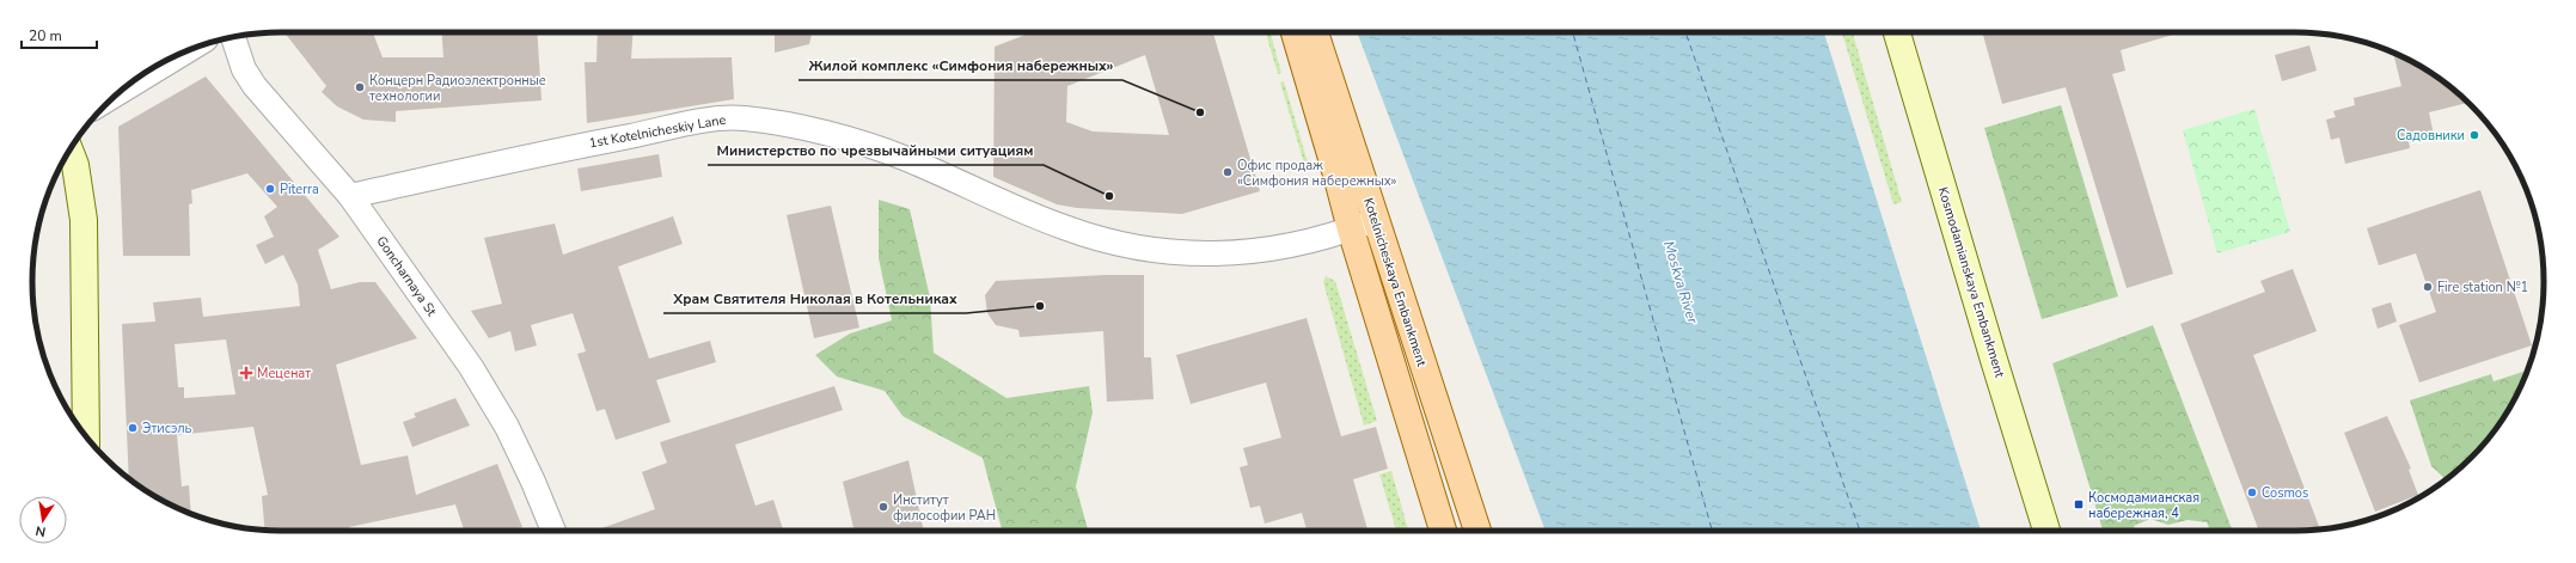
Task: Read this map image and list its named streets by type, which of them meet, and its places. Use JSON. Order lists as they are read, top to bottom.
{
  "streets": {
    "main road": ["Kotelnicheskaya Embankment", "Kosmodamianskaya Embankment"],
    "street": ["1st Kotelnicheskiy Lane", "Goncharnaya St"]
  },
  "crossings": [
    ["1st Kotelnicheskiy Lane", "Goncharnaya St"],
    ["1st Kotelnicheskiy Lane", "Kotelnicheskaya Embankment"]
  ],
  "water": ["Moskva River"],
  "places": {
    "other": [
      "Концерн Радиоэлектронные технологии",
      "Жилой комплекс «Симфония набережных»",
      "Садовники",
      "Офис продаж «Симфония набережных»",
      "Piterra",
      "Министерство по чрезвычайными ситуациям",
      "Fire station №1",
      "Храм Святителя Николая в Котельниках",
      "Этисэль",
      "Cosmos",
      "Институт философии РАН"
    ],
    "health": ["Меценат"],
    "transit": ["Космодамианская набережная, 4"]
  },
  "scale_bar": "20 m",
  "north": "bottom"
}
